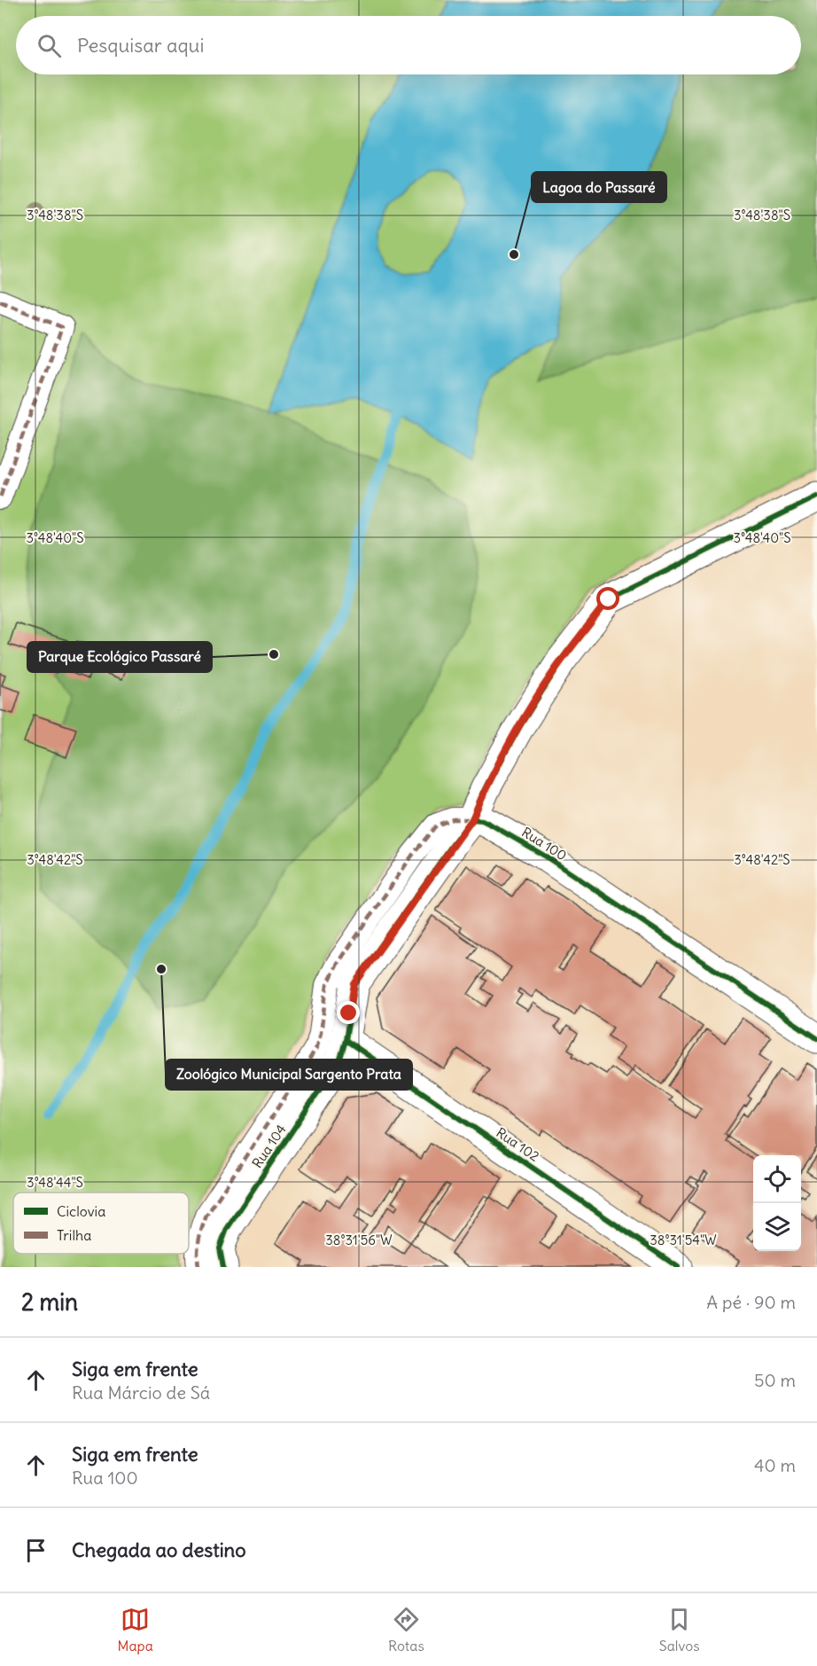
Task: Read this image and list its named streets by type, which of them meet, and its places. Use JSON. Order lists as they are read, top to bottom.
{
  "streets": {
    "street": ["Rua 100", "Rua 102", "Rua 104"]
  },
  "crossings": [
    ["Rua 102", "Rua 104"]
  ],
  "places": ["Lagoa do Passaré", "Parque Ecológico Passaré", "Zoológico Municipal Sargento Prata"],
  "legend": ["Ciclovia", "Trilha"],
  "page": {
    "search": "Pesquisar aqui",
    "heading": ["2 min", "A pé · 90 m"],
    "list": [
      ["Siga em frente", "Rua Márcio de Sá", "50 m"],
      ["Siga em frente", "Rua 100", "40 m"],
      "Chegada ao destino"
    ],
    "nav": ["Mapa", "Rotas", "Salvos"]
  },
  "coordinates": [
    "3°48'38\"S",
    "3°48'40\"S",
    "3°48'42\"S",
    "3°48'44\"S",
    "38°31'56\"W",
    "38°31'54\"W"
  ]
}
